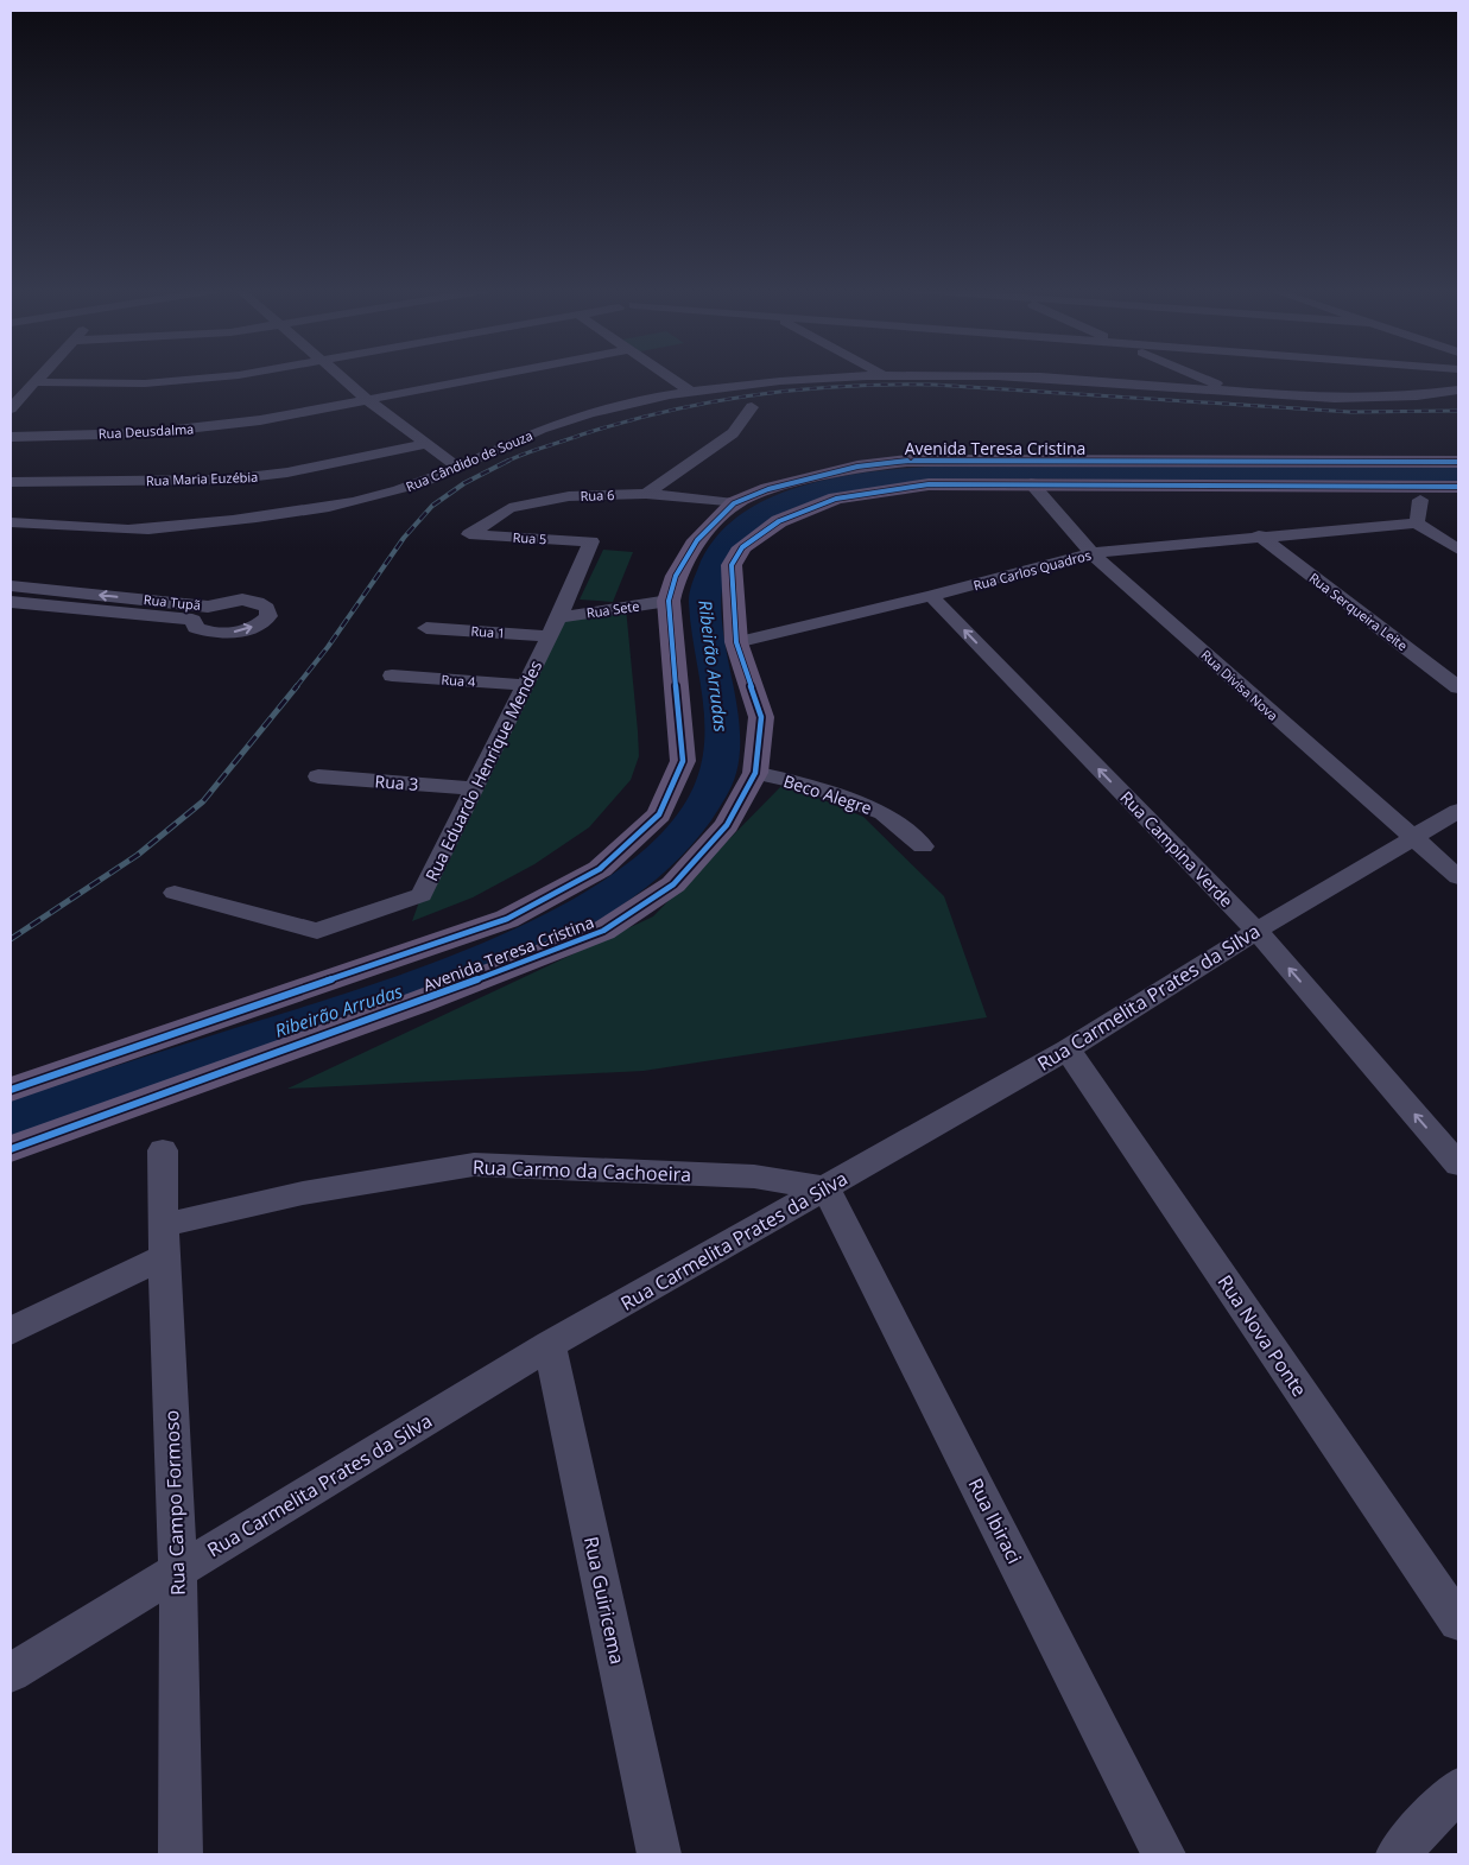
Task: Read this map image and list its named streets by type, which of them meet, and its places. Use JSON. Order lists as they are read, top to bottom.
{
  "streets": {
    "main road": ["Avenida Teresa Cristina"],
    "street": [
      "Rua Deusdalma",
      "Rua Cândido de Souza",
      "Rua Maria Euzébia",
      "Rua 6",
      "Rua 5",
      "Rua Carlos Quadros",
      "Rua Tupã",
      "Rua Sete",
      "Rua Serqueira Leite",
      "Rua 1",
      "Rua 4",
      "Rua Divisa Nova",
      "Rua Eduardo Henrique Mendes",
      "Rua 3",
      "Beco Alegre",
      "Rua Campina Verde",
      "Rua Carmelita Prates da Silva",
      "Rua Carmo da Cachoeira",
      "Rua Nova Ponte",
      "Rua Campo Formoso",
      "Rua Ibiraci",
      "Rua Guiricema"
    ]
  },
  "crossings": [
    ["Avenida Teresa Cristina", "Rua 6"],
    ["Avenida Teresa Cristina", "Rua Carlos Quadros"],
    ["Avenida Teresa Cristina", "Rua Sete"],
    ["Avenida Teresa Cristina", "Beco Alegre"],
    ["Rua 6", "Rua 5"],
    ["Rua 5", "Rua Eduardo Henrique Mendes"],
    ["Rua Carlos Quadros", "Rua Serqueira Leite"],
    ["Rua Carlos Quadros", "Rua Divisa Nova"],
    ["Rua Carlos Quadros", "Rua Campina Verde"],
    ["Rua Sete", "Rua 1"],
    ["Rua Sete", "Rua Eduardo Henrique Mendes"],
    ["Rua 1", "Rua Eduardo Henrique Mendes"],
    ["Rua 4", "Rua Eduardo Henrique Mendes"],
    ["Rua Divisa Nova", "Rua Carmelita Prates da Silva"],
    ["Rua Eduardo Henrique Mendes", "Rua 3"],
    ["Rua Campina Verde", "Rua Carmelita Prates da Silva"],
    ["Rua Carmelita Prates da Silva", "Rua Carmo da Cachoeira"],
    ["Rua Carmelita Prates da Silva", "Rua Nova Ponte"],
    ["Rua Carmelita Prates da Silva", "Rua Campo Formoso"],
    ["Rua Carmelita Prates da Silva", "Rua Ibiraci"],
    ["Rua Carmelita Prates da Silva", "Rua Guiricema"],
    ["Rua Carmo da Cachoeira", "Rua Campo Formoso"],
    ["Rua Carmo da Cachoeira", "Rua Ibiraci"]
  ],
  "one_way": ["Rua Campina Verde"],
  "water": ["Ribeirão Arrudas"]
}
